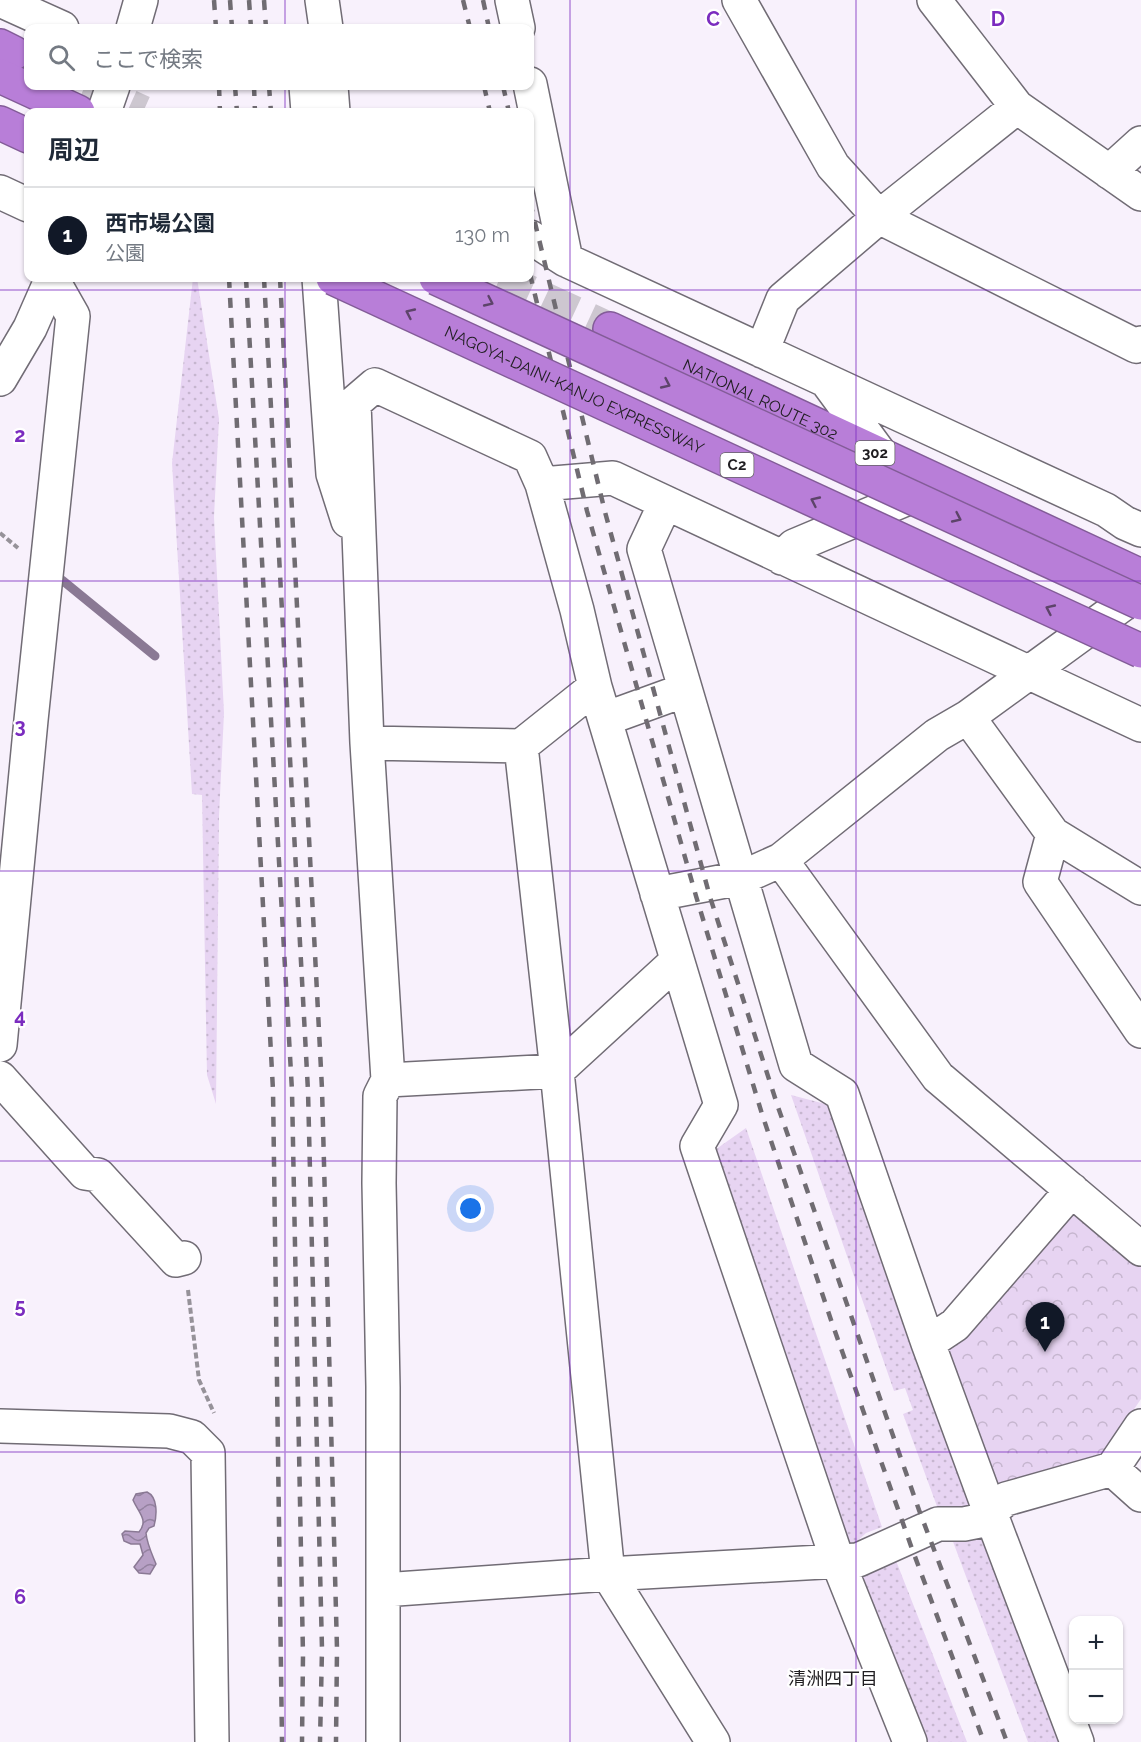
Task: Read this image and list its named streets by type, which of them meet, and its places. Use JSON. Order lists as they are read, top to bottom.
{
  "streets": {
    "highway": [
      "NAGOYA-DAINI-KANJO EXPRESSWAY",
      "NATIONAL ROUTE 302",
      "302",
      "C2"
    ]
  },
  "districts": ["清洲四丁目"],
  "page": {
    "search": "ここで検索",
    "heading": "周辺",
    "list": [
      {
        "mark": "1",
        "name": "西市場公園",
        "note": "公園",
        "value": "130 m"
      }
    ],
    "pins": "1",
    "map_buttons": ["+", "−"]
  },
  "grid": {
    "columns": ["C", "D"],
    "rows": [
      "2",
      "3",
      "4",
      "5",
      "6"
    ]
  }
}
